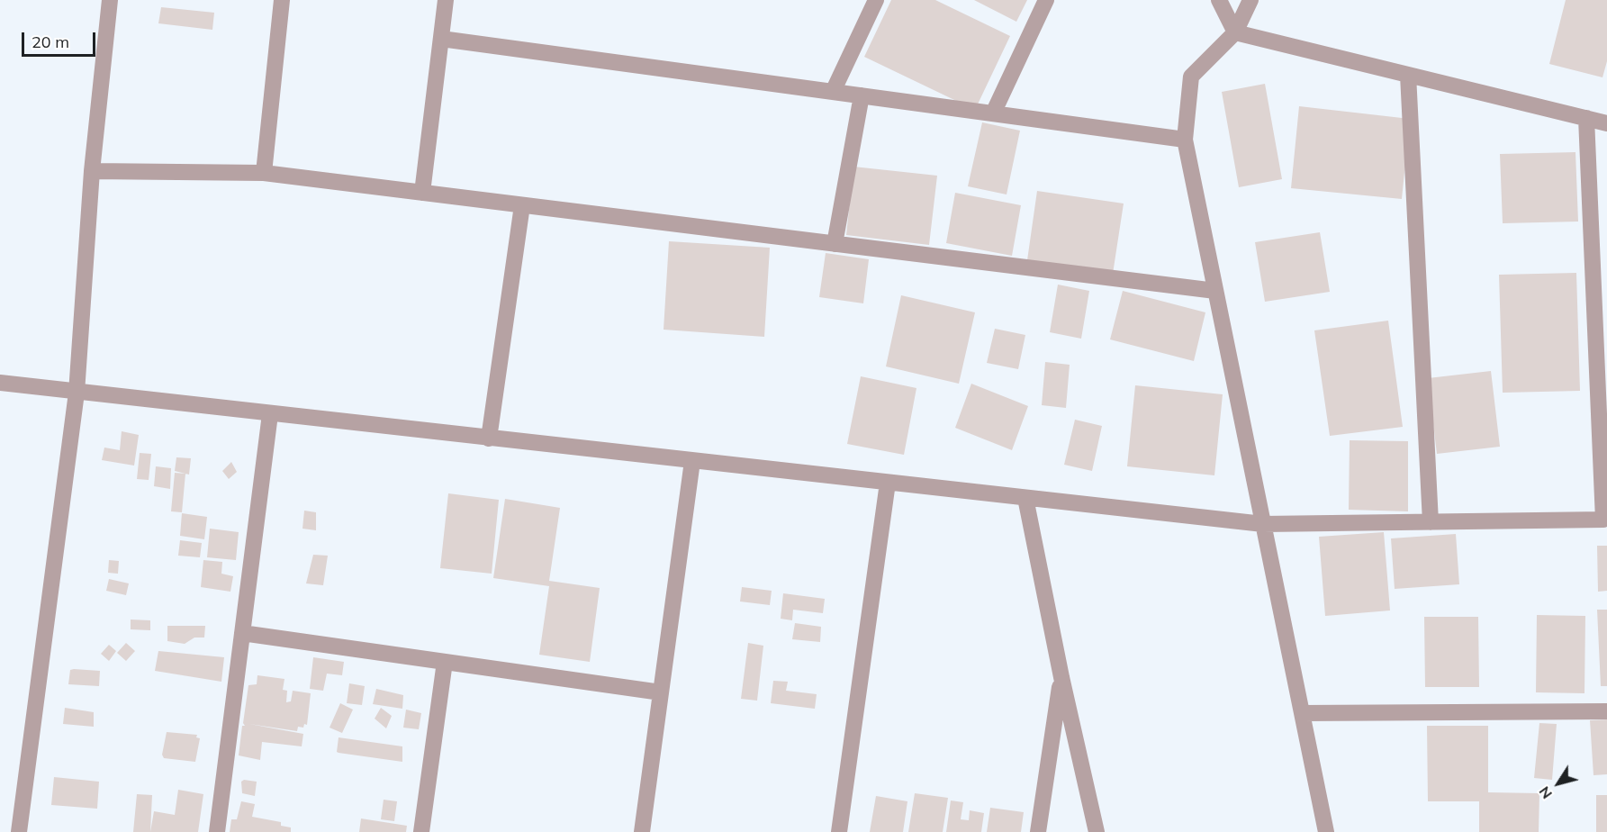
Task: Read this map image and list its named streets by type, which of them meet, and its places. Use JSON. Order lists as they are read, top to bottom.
{
  "scale_bar": "20 m",
  "north": "bottom left"
}
